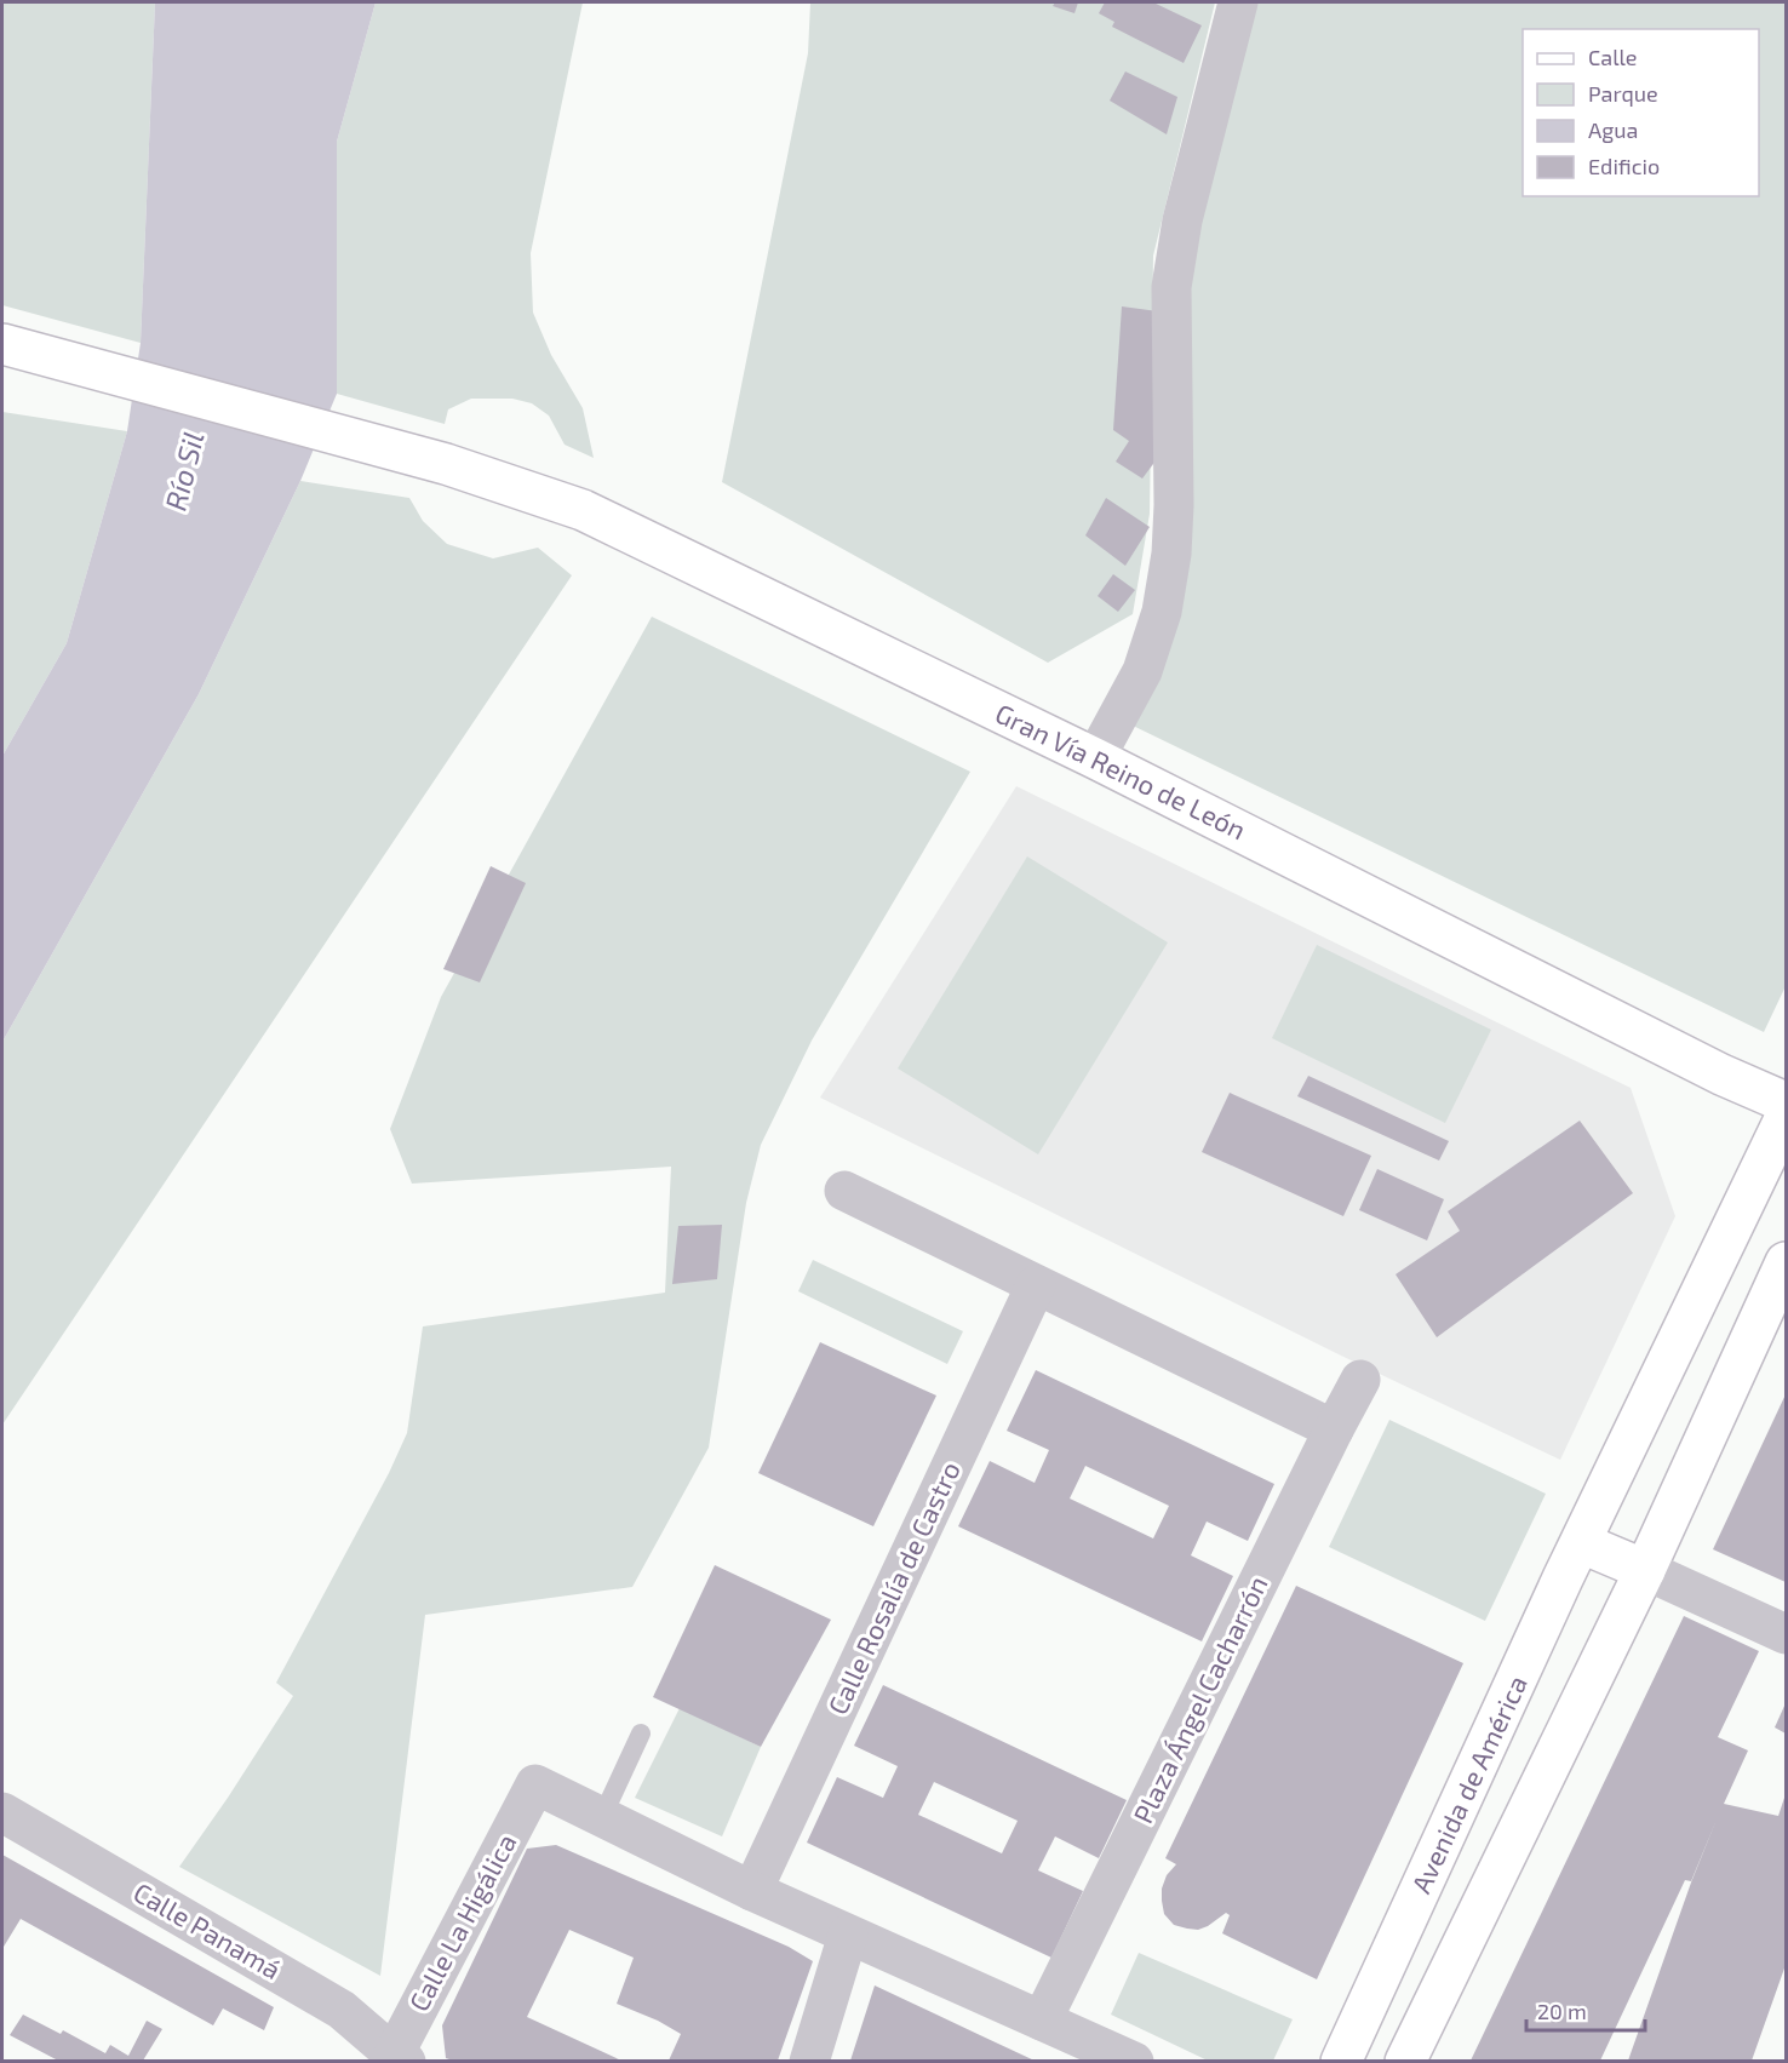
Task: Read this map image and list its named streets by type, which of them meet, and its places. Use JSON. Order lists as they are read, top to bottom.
{
  "streets": {
    "street": [
      "Gran Vía Reino de León",
      "Calle Rosalía de Castro",
      "Plaza Ángel Cacharrón",
      "Avenida de América",
      "Calle La Higálica",
      "Calle Panamá"
    ]
  },
  "crossings": [
    ["Calle La Higálica", "Calle Panamá"]
  ],
  "water": ["Río Sil"],
  "legend": [
    "Calle",
    "Parque",
    "Agua",
    "Edificio"
  ],
  "scale_bar": "20 m"
}
